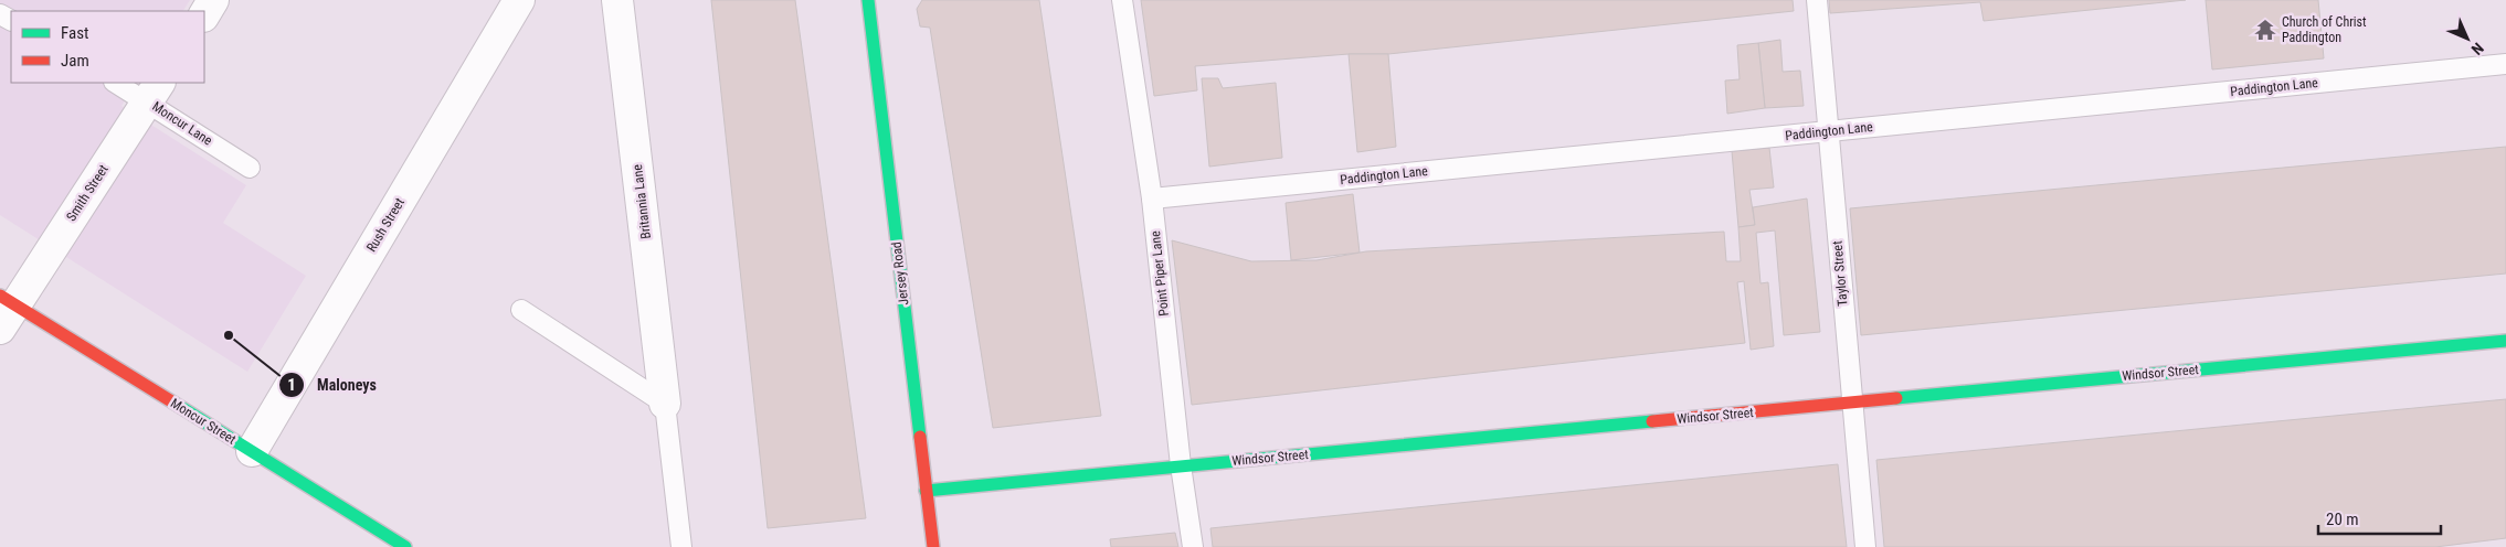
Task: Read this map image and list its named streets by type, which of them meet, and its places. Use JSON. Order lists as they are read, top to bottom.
{
  "streets": {
    "street": [
      "Smith Street",
      "Britannia Lane",
      "Rush Street",
      "Jersey Road",
      "Windsor Street",
      "Moncur Street"
    ],
    "lane": [
      "Paddington Lane",
      "Moncur Lane",
      "Point Piper Lane",
      "Taylor Street"
    ]
  },
  "crossings": [
    ["Paddington Lane", "Point Piper Lane"],
    ["Paddington Lane", "Taylor Street"],
    ["Moncur Lane", "Smith Street"],
    ["Smith Street", "Moncur Street"],
    ["Rush Street", "Moncur Street"],
    ["Jersey Road", "Windsor Street"],
    ["Point Piper Lane", "Windsor Street"],
    ["Taylor Street", "Windsor Street"]
  ],
  "places": {
    "temple": ["Church of Christ Paddington"],
    "other": ["Maloneys"]
  },
  "legend": ["Fast", "Jam"],
  "scale_bar": "20 m",
  "north": "bottom right"
}
